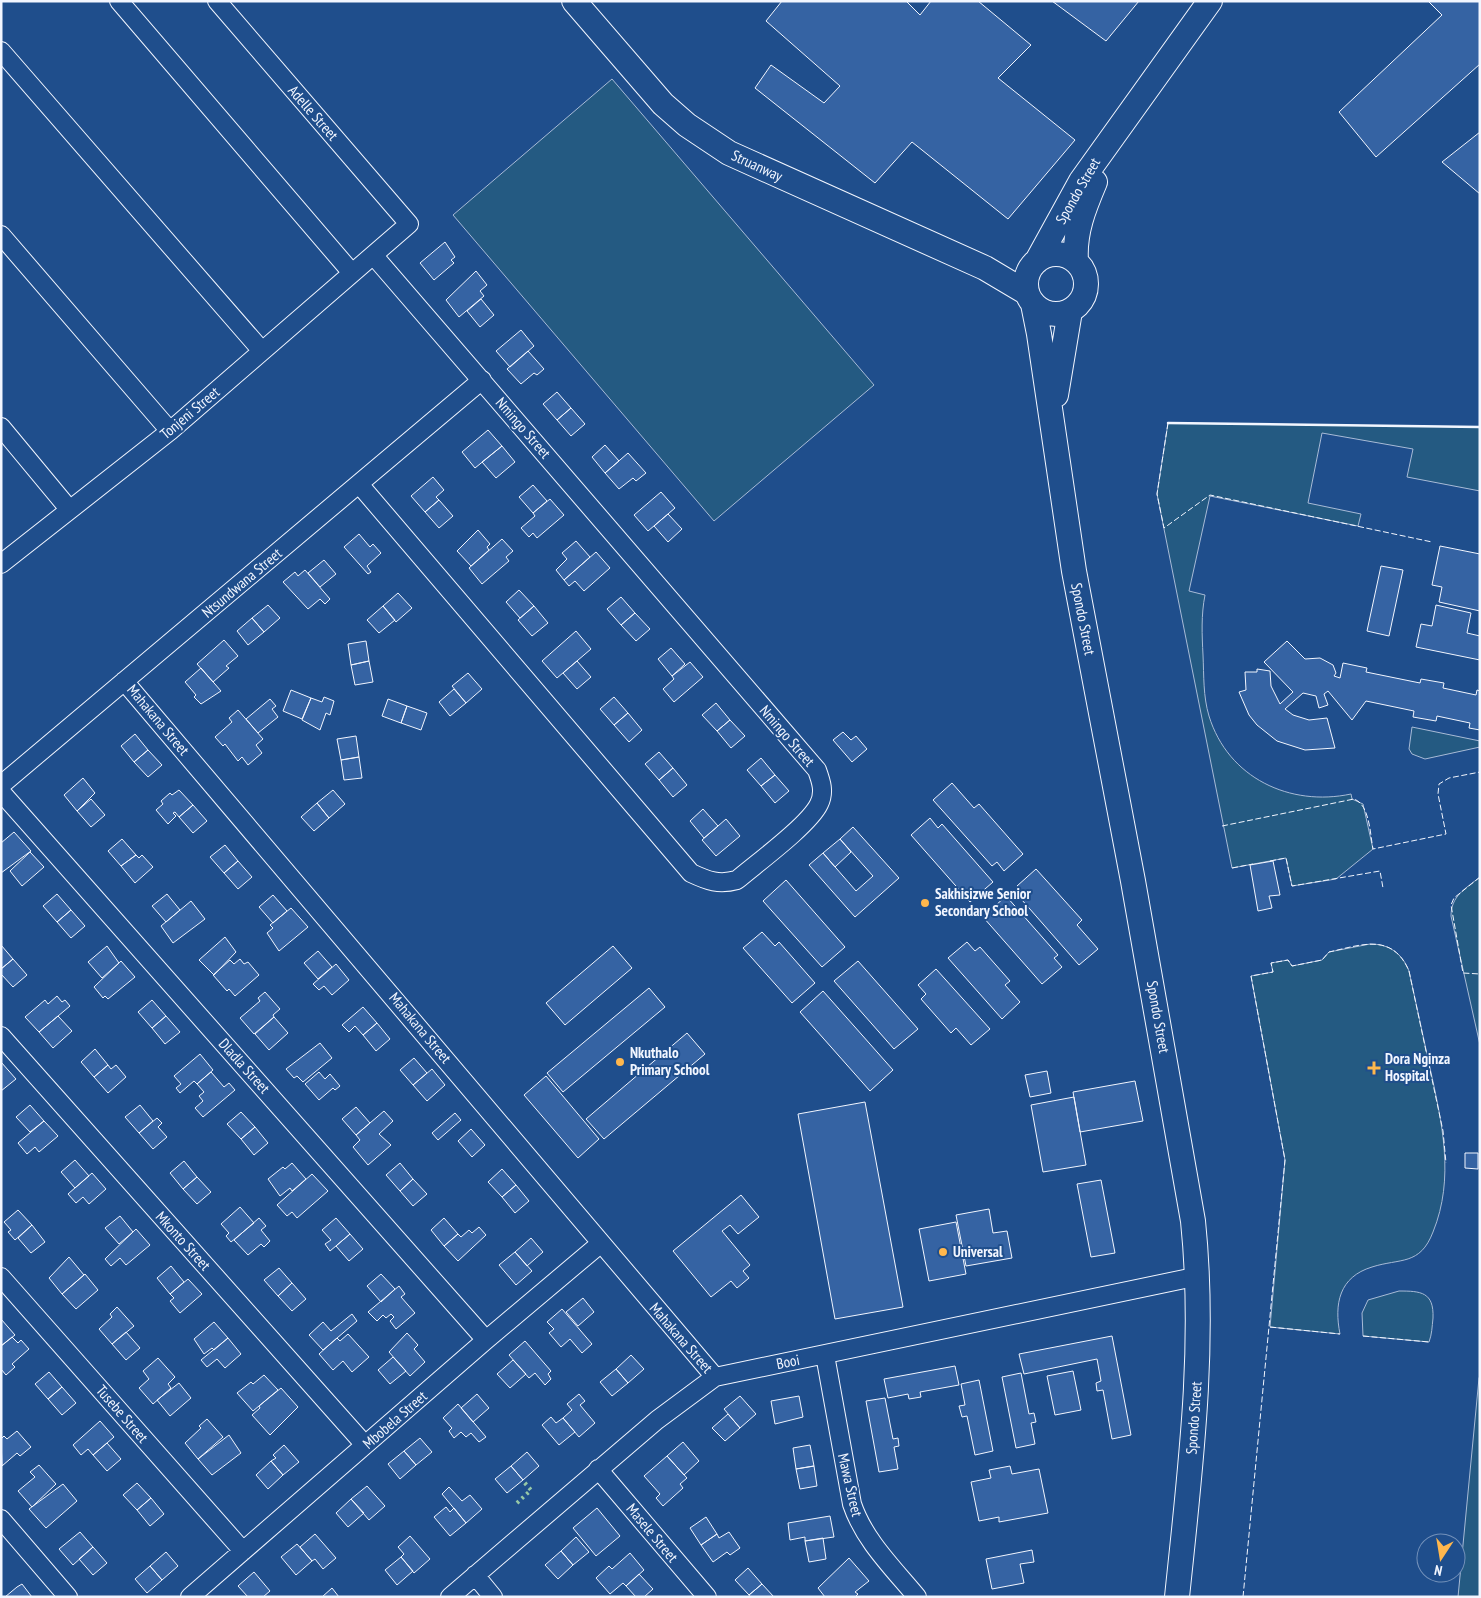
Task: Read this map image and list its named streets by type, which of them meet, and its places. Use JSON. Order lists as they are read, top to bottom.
{
  "streets": {
    "main road": ["Struanway", "Spondo Street"],
    "street": [
      "Adelle Street",
      "Tonjeni Street",
      "Nmingo Street",
      "Ntsundwana Street",
      "Mahakana Street",
      "Dladla Street",
      "Mkonto Street",
      "Booi",
      "Tusebe Street",
      "Mbobela Street",
      "Mawa Street",
      "Masele Street"
    ]
  },
  "crossings": [
    ["Adelle Street", "Tonjeni Street"],
    ["Struanway", "Spondo Street"],
    ["Spondo Street", "Booi"],
    ["Tonjeni Street", "Nmingo Street"],
    ["Nmingo Street", "Ntsundwana Street"],
    ["Ntsundwana Street", "Mahakana Street"],
    ["Mahakana Street", "Booi"],
    ["Mahakana Street", "Mbobela Street"],
    ["Dladla Street", "Mbobela Street"],
    ["Mkonto Street", "Mbobela Street"],
    ["Booi", "Mawa Street"],
    ["Booi", "Masele Street"],
    ["Tusebe Street", "Mbobela Street"]
  ],
  "places": {
    "other": ["Sakhisizwe Senior Secondary School", "Nkuthalo Primary School", "Universal"],
    "health": ["Dora Nginza Hospital"]
  },
  "north": "bottom"
}
